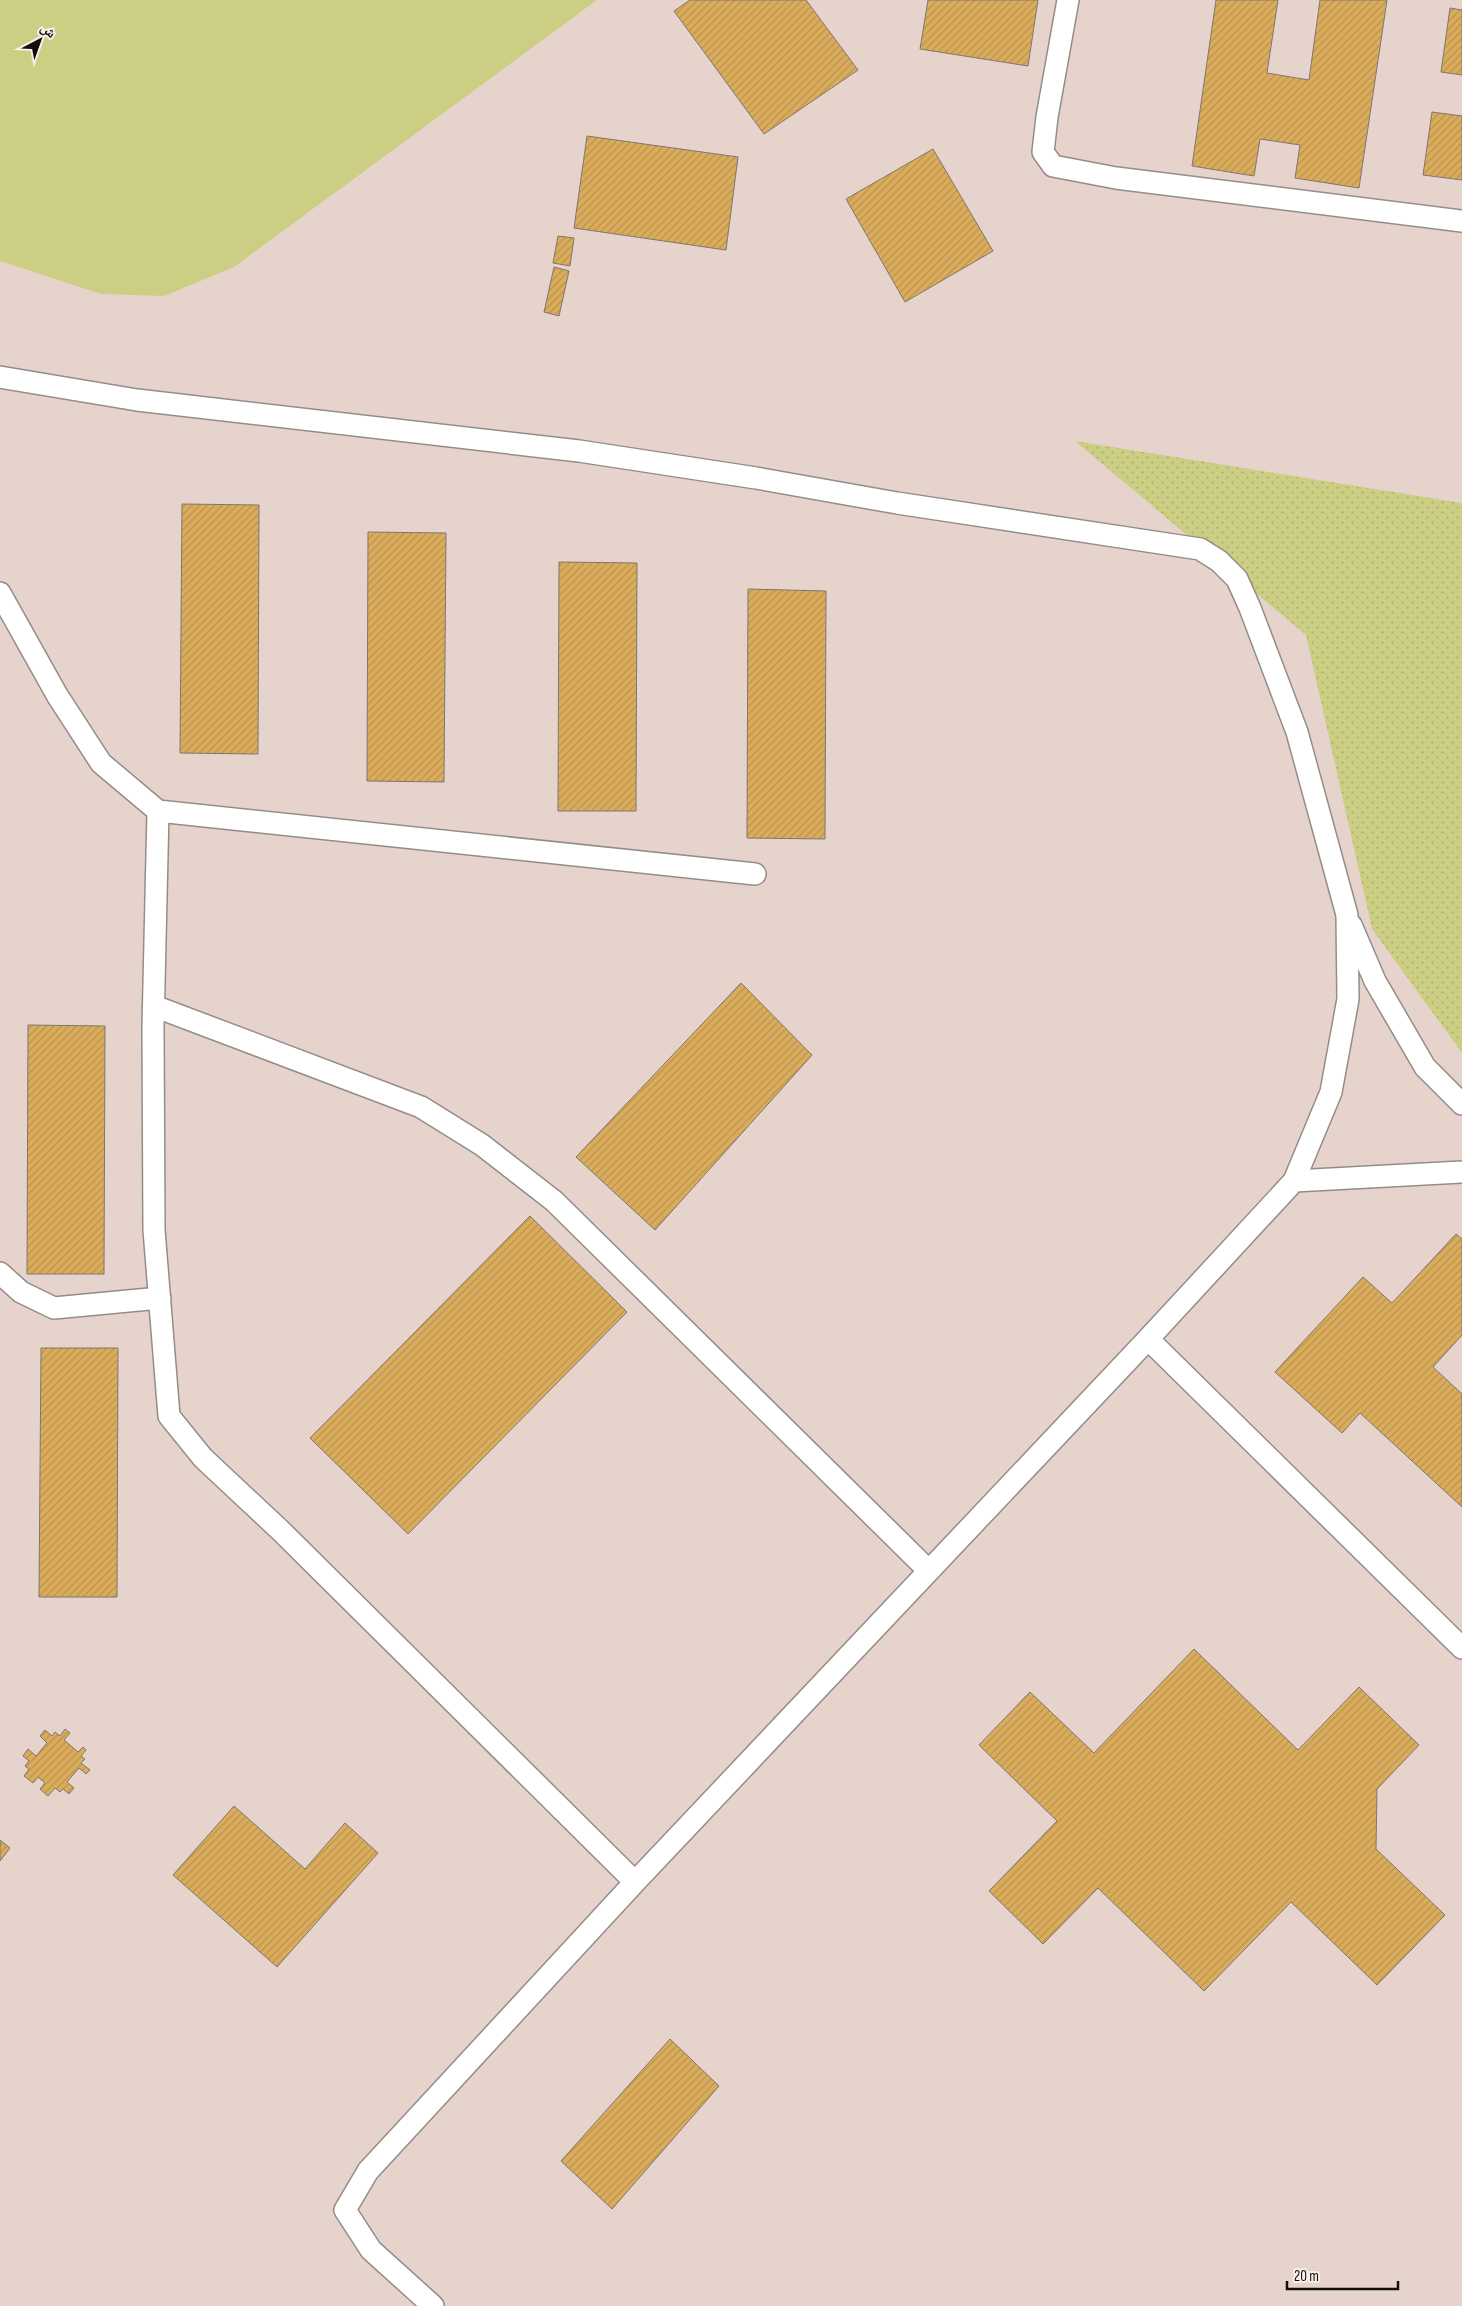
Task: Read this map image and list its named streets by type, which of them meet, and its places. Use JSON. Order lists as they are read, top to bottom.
{
  "scale_bar": "20 m",
  "north": "top right"
}
